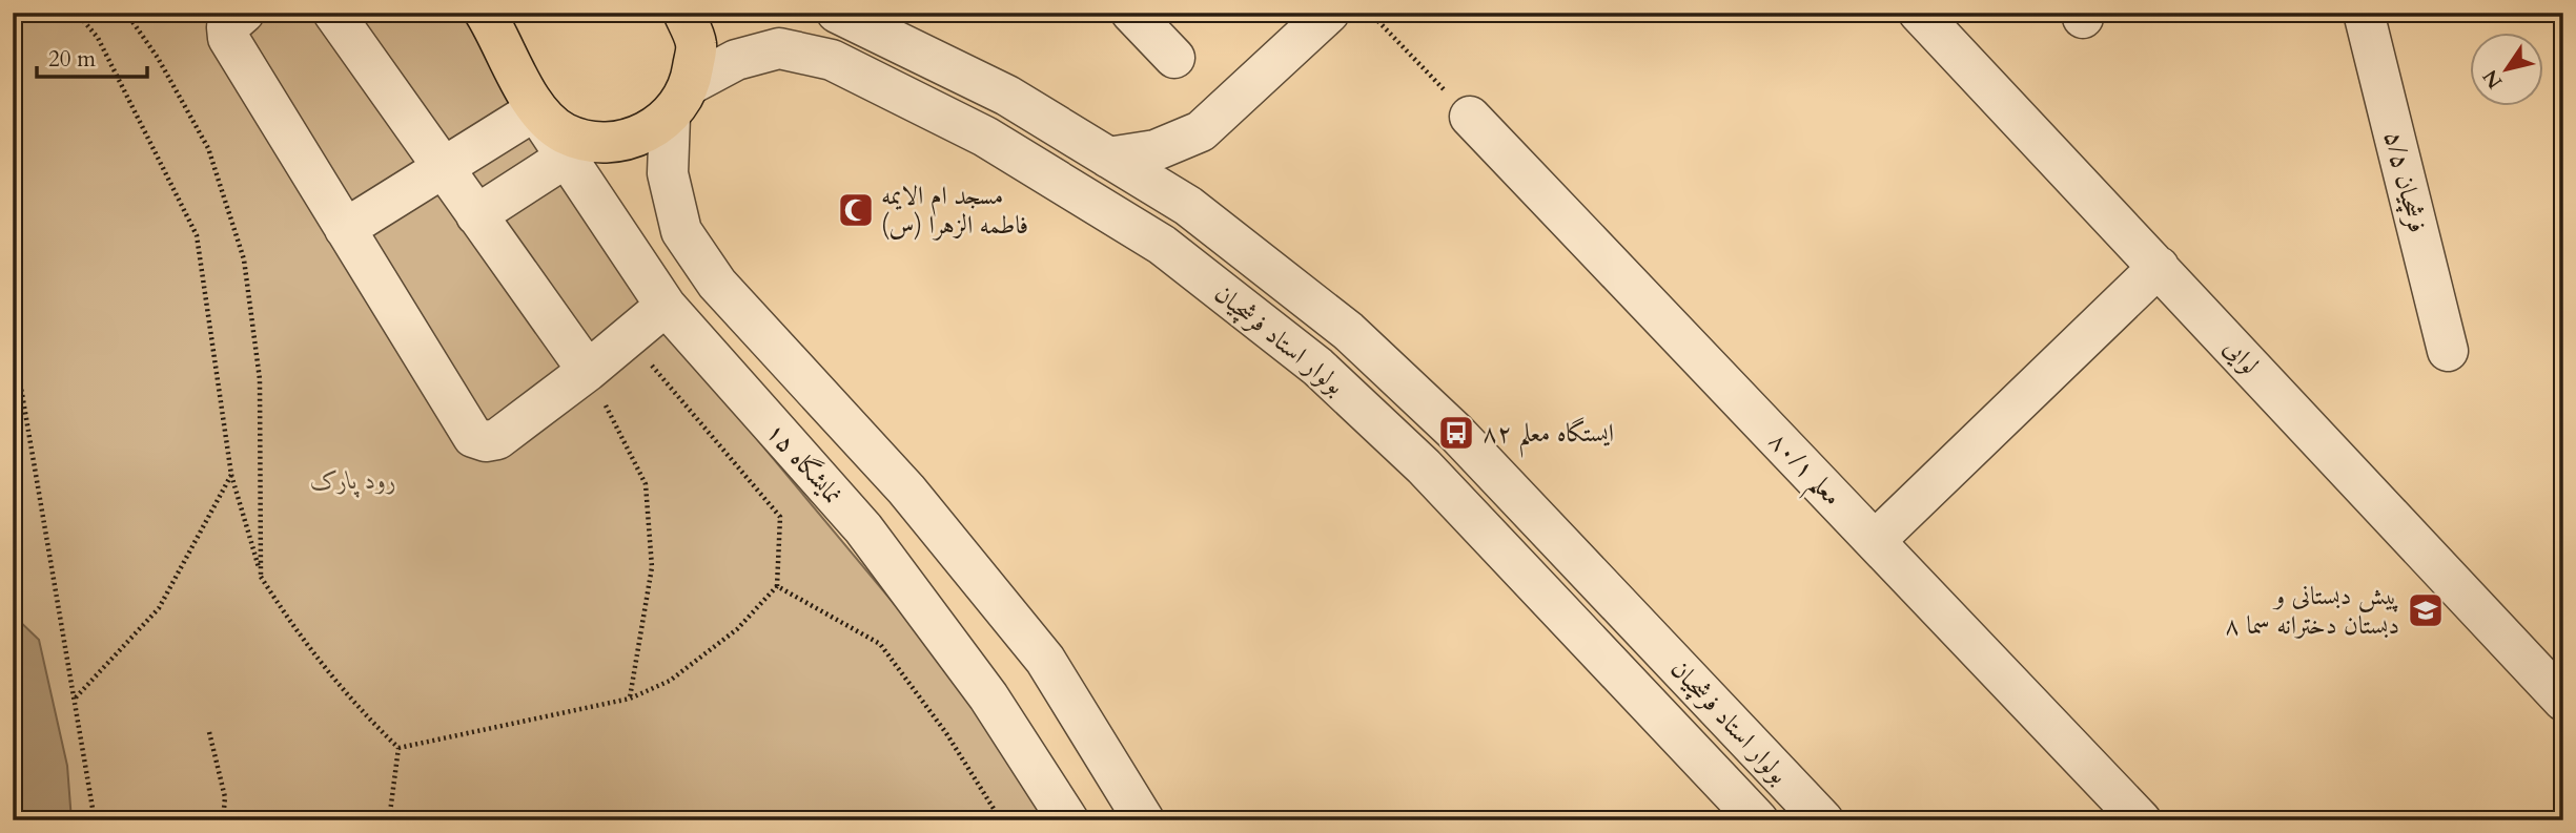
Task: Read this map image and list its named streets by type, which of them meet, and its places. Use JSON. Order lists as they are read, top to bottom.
{
  "streets": {
    "street": [
      "فرشچیان ۵/۵",
      "بولوار استاد فرشچیان",
      "لوایی",
      "نمایشگاه ۱۵",
      "معلم ۸۰/۱"
    ]
  },
  "parks": ["رود پارک"],
  "places": {
    "mosque": ["مسجد ام الایمه فاطمه الزهرا (س)"],
    "bus stop": ["ایستگاه معلم ۸۲"],
    "school or university": ["پیش دبستانی و دبستان دخترانه سما ۸"]
  },
  "scale_bar": "20 m",
  "north": "bottom left"
}
